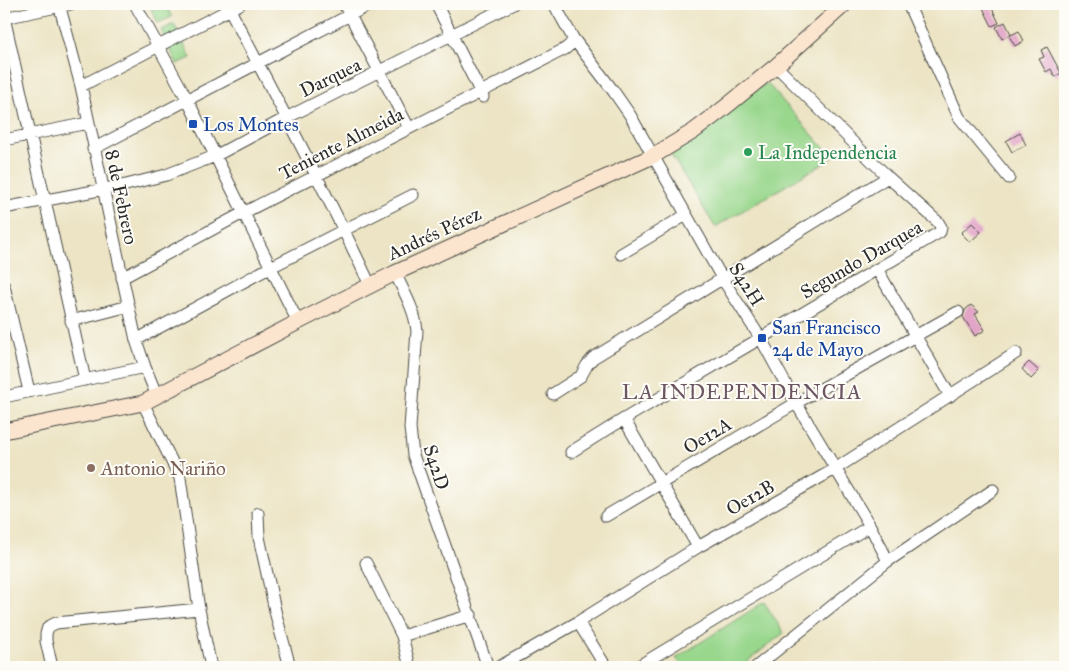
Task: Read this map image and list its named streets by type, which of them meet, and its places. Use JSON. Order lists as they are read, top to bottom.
{
  "streets": {
    "street": [
      "Darquea",
      "Teniente Almeida",
      "8 de Febrero",
      "Andrés Pérez",
      "Segundo Darquea",
      "S42H",
      "Oe12A",
      "S42D",
      "Oe12B"
    ]
  },
  "crossings": [
    ["Darquea", "8 de Febrero"],
    ["Teniente Almeida", "8 de Febrero"],
    ["Teniente Almeida", "S42H"],
    ["8 de Febrero", "Andrés Pérez"],
    ["Andrés Pérez", "Segundo Darquea"],
    ["Andrés Pérez", "S42H"],
    ["Andrés Pérez", "S42D"],
    ["Segundo Darquea", "S42H"],
    ["S42H", "Oe12A"],
    ["S42H", "Oe12B"]
  ],
  "districts": ["LA INDEPENDENCIA"],
  "places": {
    "transit": ["Los Montes", "San Francisco 24 de Mayo"],
    "other": ["La Independencia", "Antonio Nariño"]
  }
}
